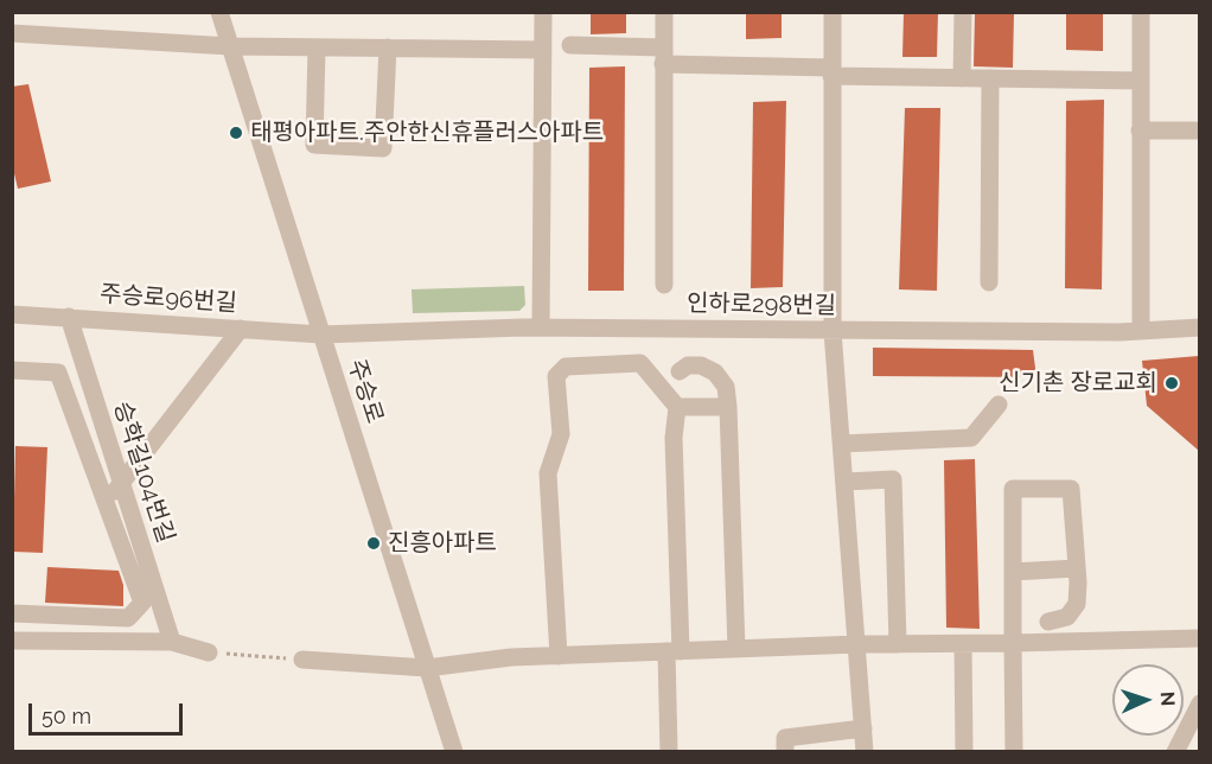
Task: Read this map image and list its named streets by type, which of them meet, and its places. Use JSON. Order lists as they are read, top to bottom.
{
  "streets": {
    "street": [
      "주승로96번길",
      "인하로298번길",
      "주승로",
      "승학길104번길"
    ]
  },
  "crossings": [
    ["주승로96번길", "인하로298번길"],
    ["주승로96번길", "주승로"],
    ["주승로96번길", "승학길104번길"],
    ["인하로298번길", "주승로"]
  ],
  "places": ["태평아파트.주안한신휴플러스아파트", "신기촌 장로교회", "진흥아파트"],
  "scale_bar": "50 m",
  "north": "right"
}
